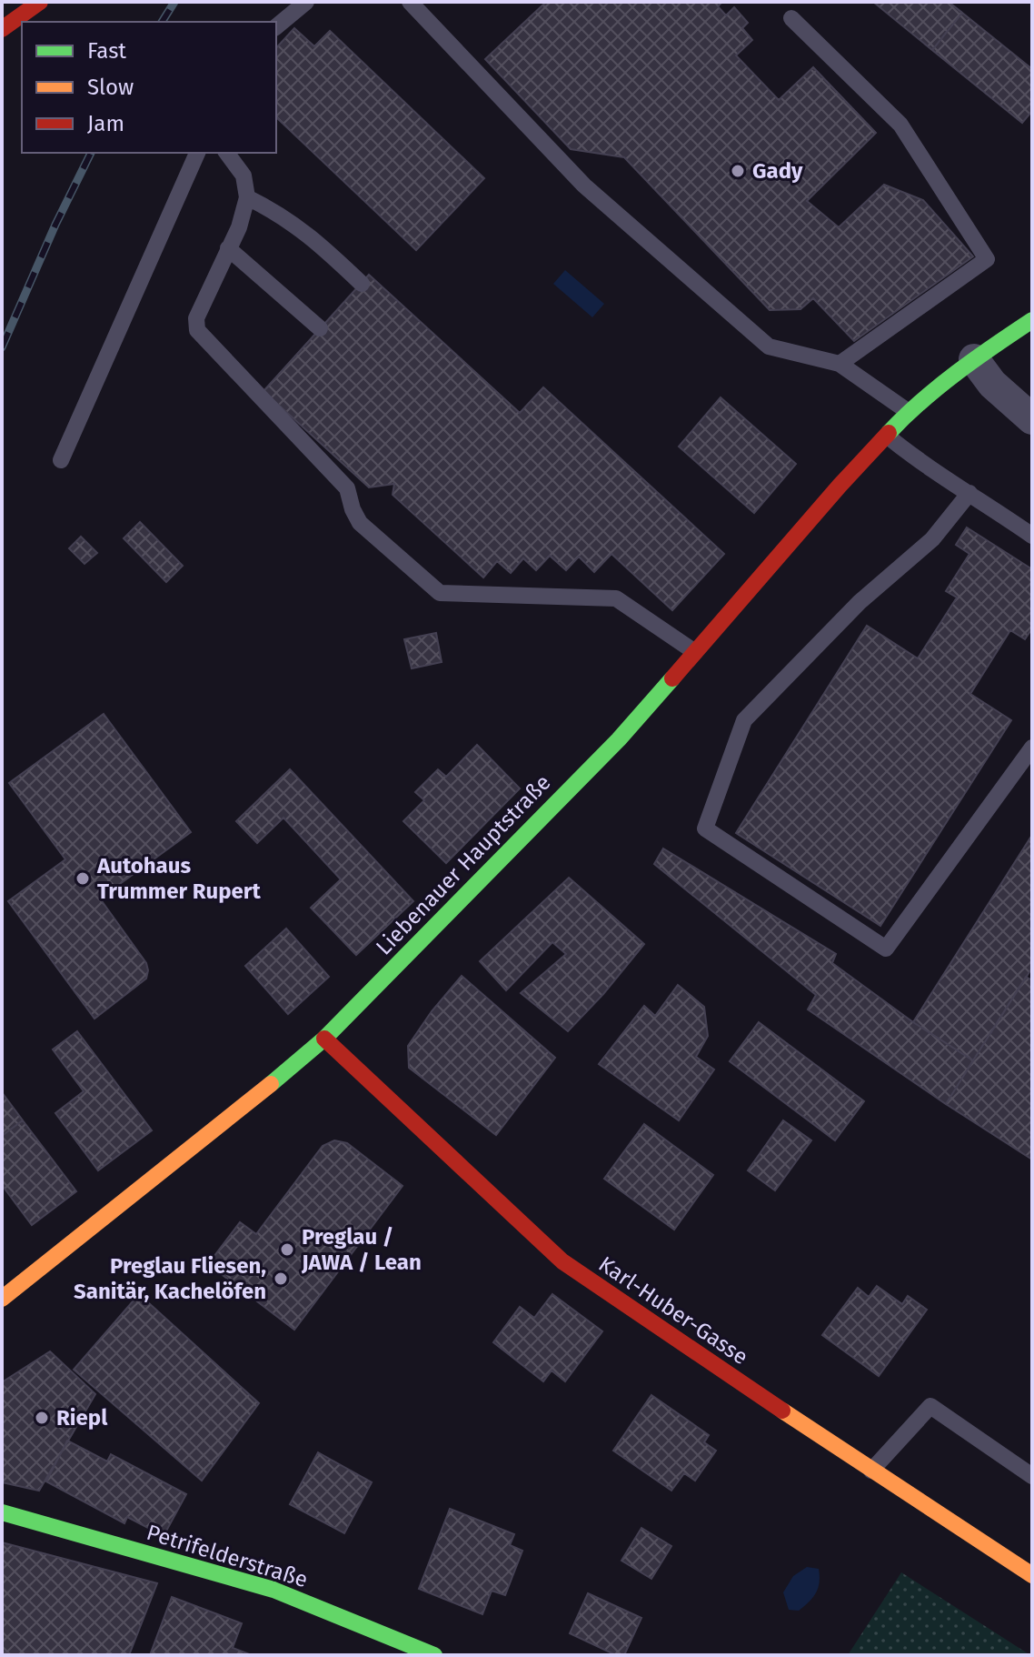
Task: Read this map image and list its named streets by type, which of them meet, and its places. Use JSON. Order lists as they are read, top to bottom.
{
  "streets": {
    "main road": ["Liebenauer Hauptstraße", "Karl-Huber-Gasse", "Petrifelderstraße"]
  },
  "crossings": [
    ["Liebenauer Hauptstraße", "Karl-Huber-Gasse"]
  ],
  "places": [
    "Gady",
    "Autohaus Trummer Rupert",
    "Preglau / JAWA / Lean",
    "Preglau Fliesen, Sanitär, Kachelöfen",
    "Riepl"
  ],
  "legend": ["Fast", "Slow", "Jam"]
}
